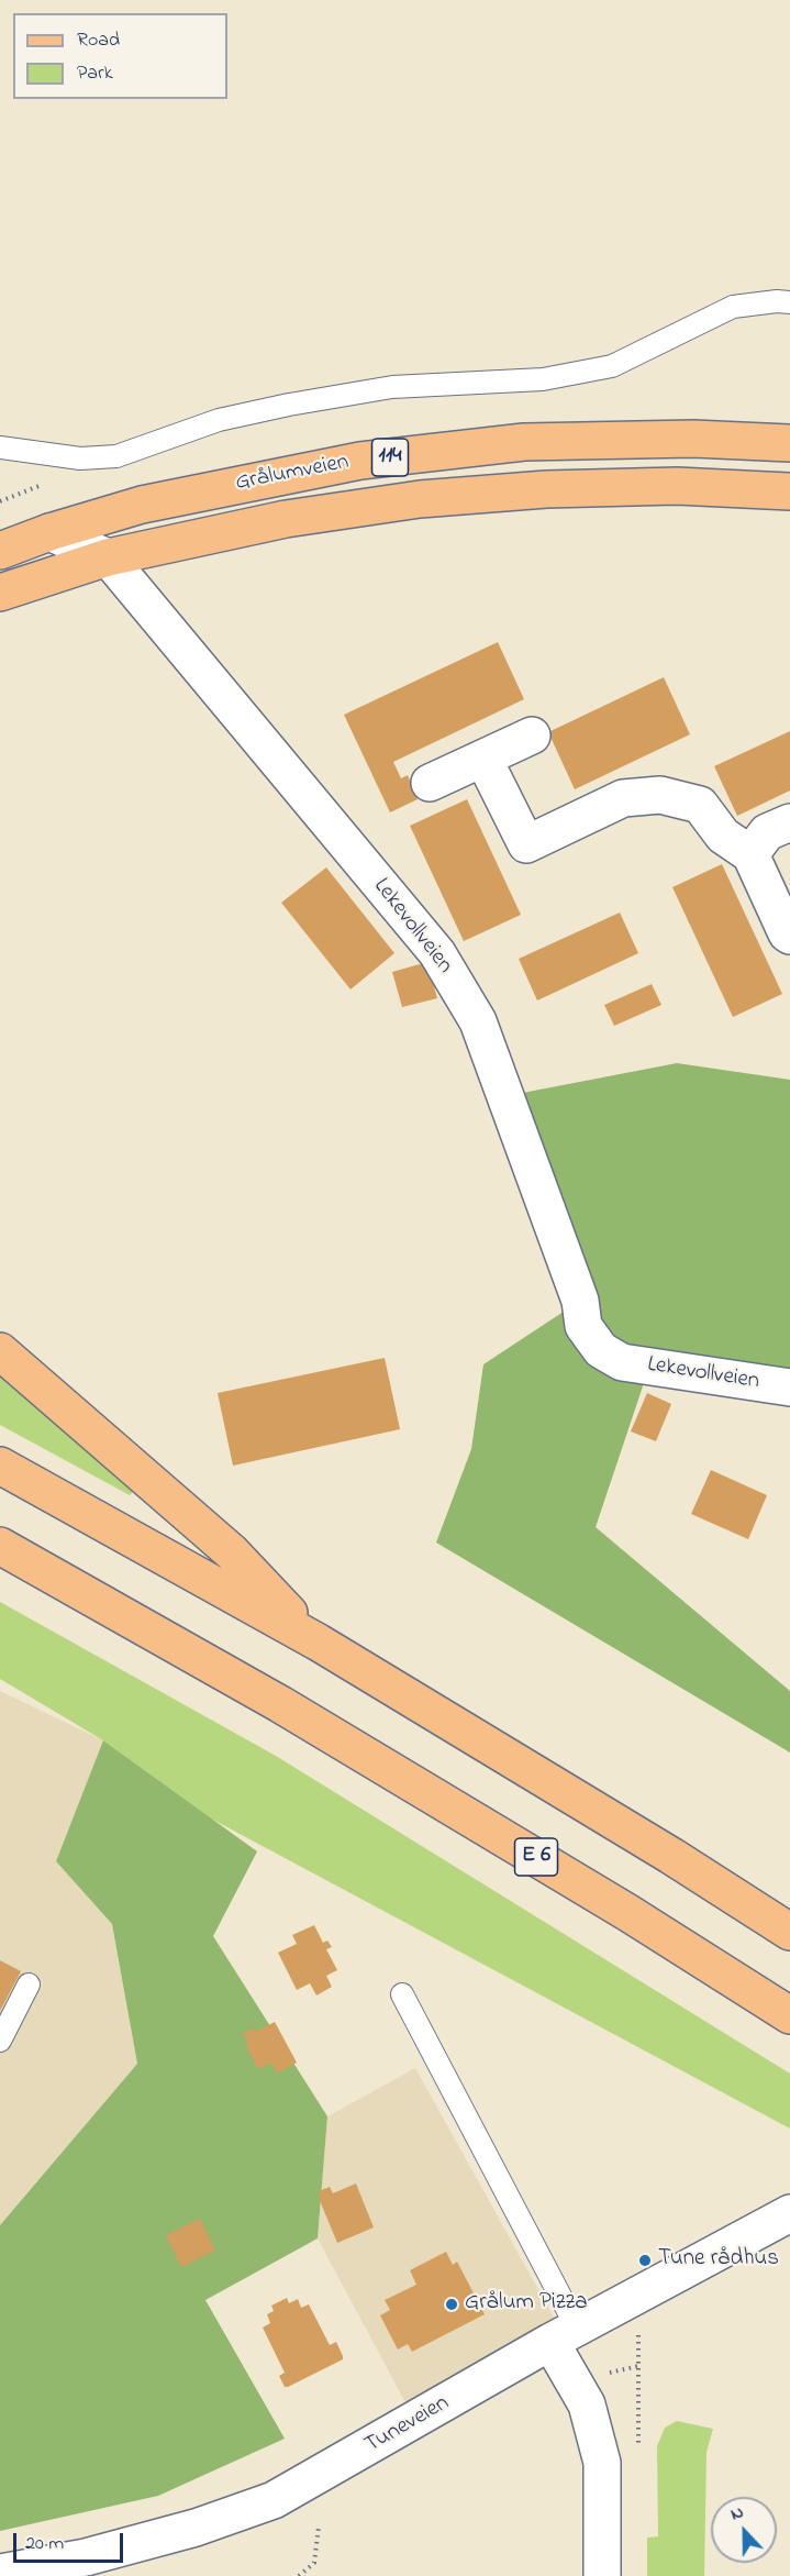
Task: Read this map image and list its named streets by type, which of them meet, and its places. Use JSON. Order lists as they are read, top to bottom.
{
  "streets": {
    "main road": ["114", "Grålumveien", "E 6"],
    "street": ["Lekevollveien", "Tuneveien"]
  },
  "crossings": [
    ["Grålumveien", "Lekevollveien"]
  ],
  "places": ["Tune rådhus", "Grålum Pizza"],
  "legend": ["Road", "Park"],
  "scale_bar": "20 m",
  "north": "top"
}
